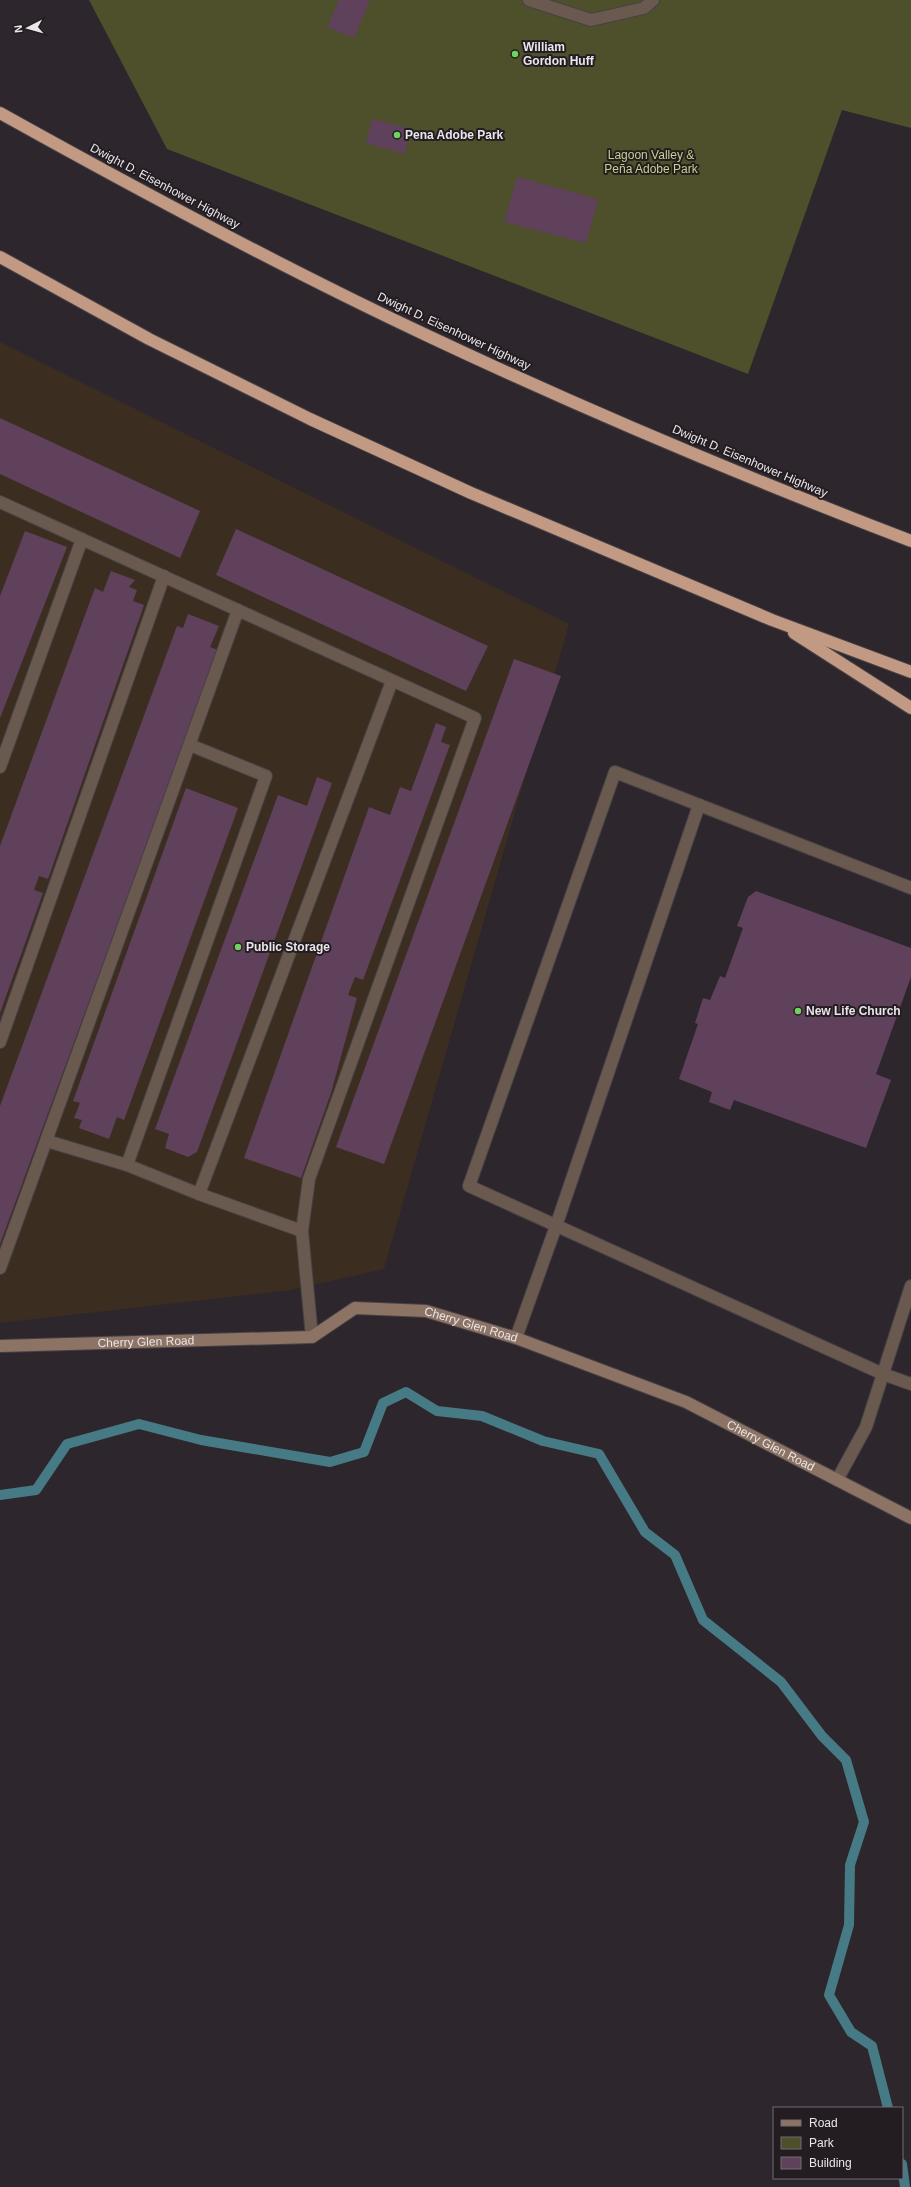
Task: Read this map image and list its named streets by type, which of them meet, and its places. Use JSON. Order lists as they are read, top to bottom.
{
  "streets": {
    "highway": ["Dwight D. Eisenhower Highway"],
    "street": ["Cherry Glen Road"]
  },
  "parks": ["Lagoon Valley & Peña Adobe Park"],
  "places": [
    "William Gordon Huff",
    "Pena Adobe Park",
    "Public Storage",
    "New Life Church"
  ],
  "legend": ["Road", "Park", "Building"],
  "north": "left"
}
